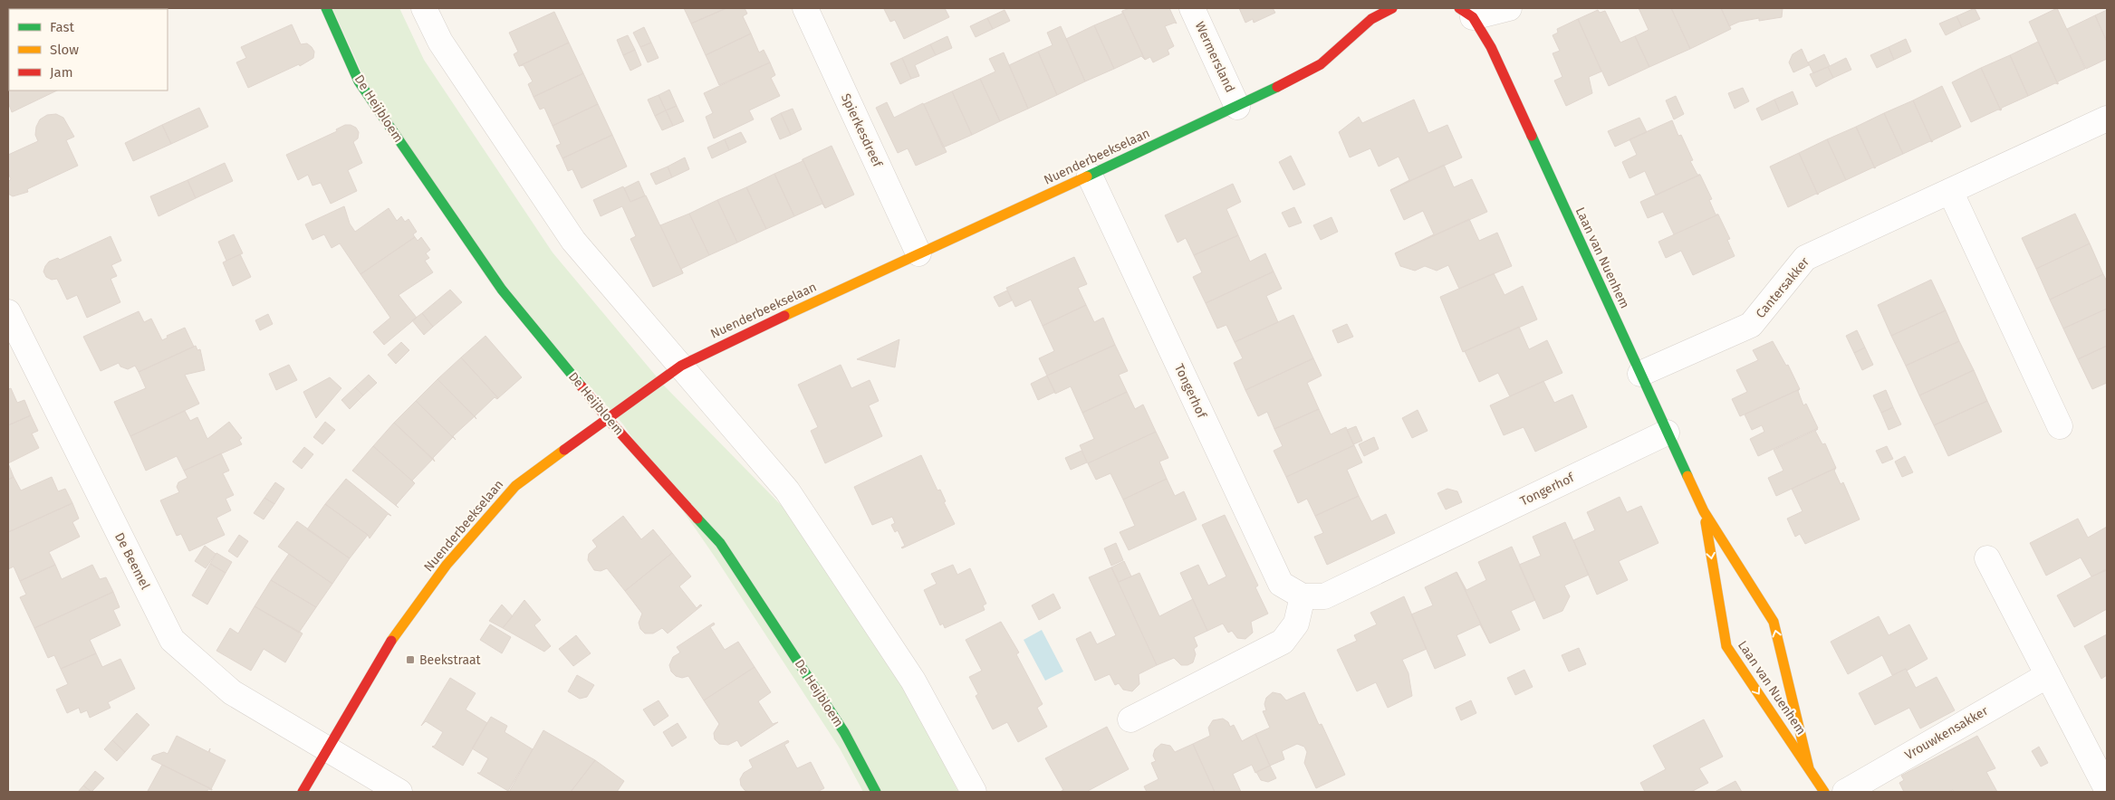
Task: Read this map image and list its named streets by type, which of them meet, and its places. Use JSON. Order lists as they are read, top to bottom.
{
  "streets": {
    "street": [
      "Wermersland",
      "De Heijbloem",
      "Spierkesdreef",
      "Nuenderbeekselaan",
      "Laan van Nuenhem",
      "Cantersakker",
      "Tongerhof",
      "De Beemel",
      "Vrouwkensakker"
    ]
  },
  "crossings": [
    ["Wermersland", "Nuenderbeekselaan"],
    ["De Heijbloem", "Nuenderbeekselaan"],
    ["Spierkesdreef", "Nuenderbeekselaan"],
    ["Nuenderbeekselaan", "Tongerhof"],
    ["Nuenderbeekselaan", "De Beemel"],
    ["Laan van Nuenhem", "Cantersakker"],
    ["Laan van Nuenhem", "Tongerhof"]
  ],
  "places": {
    "transit": ["Beekstraat"]
  },
  "legend": ["Fast", "Slow", "Jam"]
}
